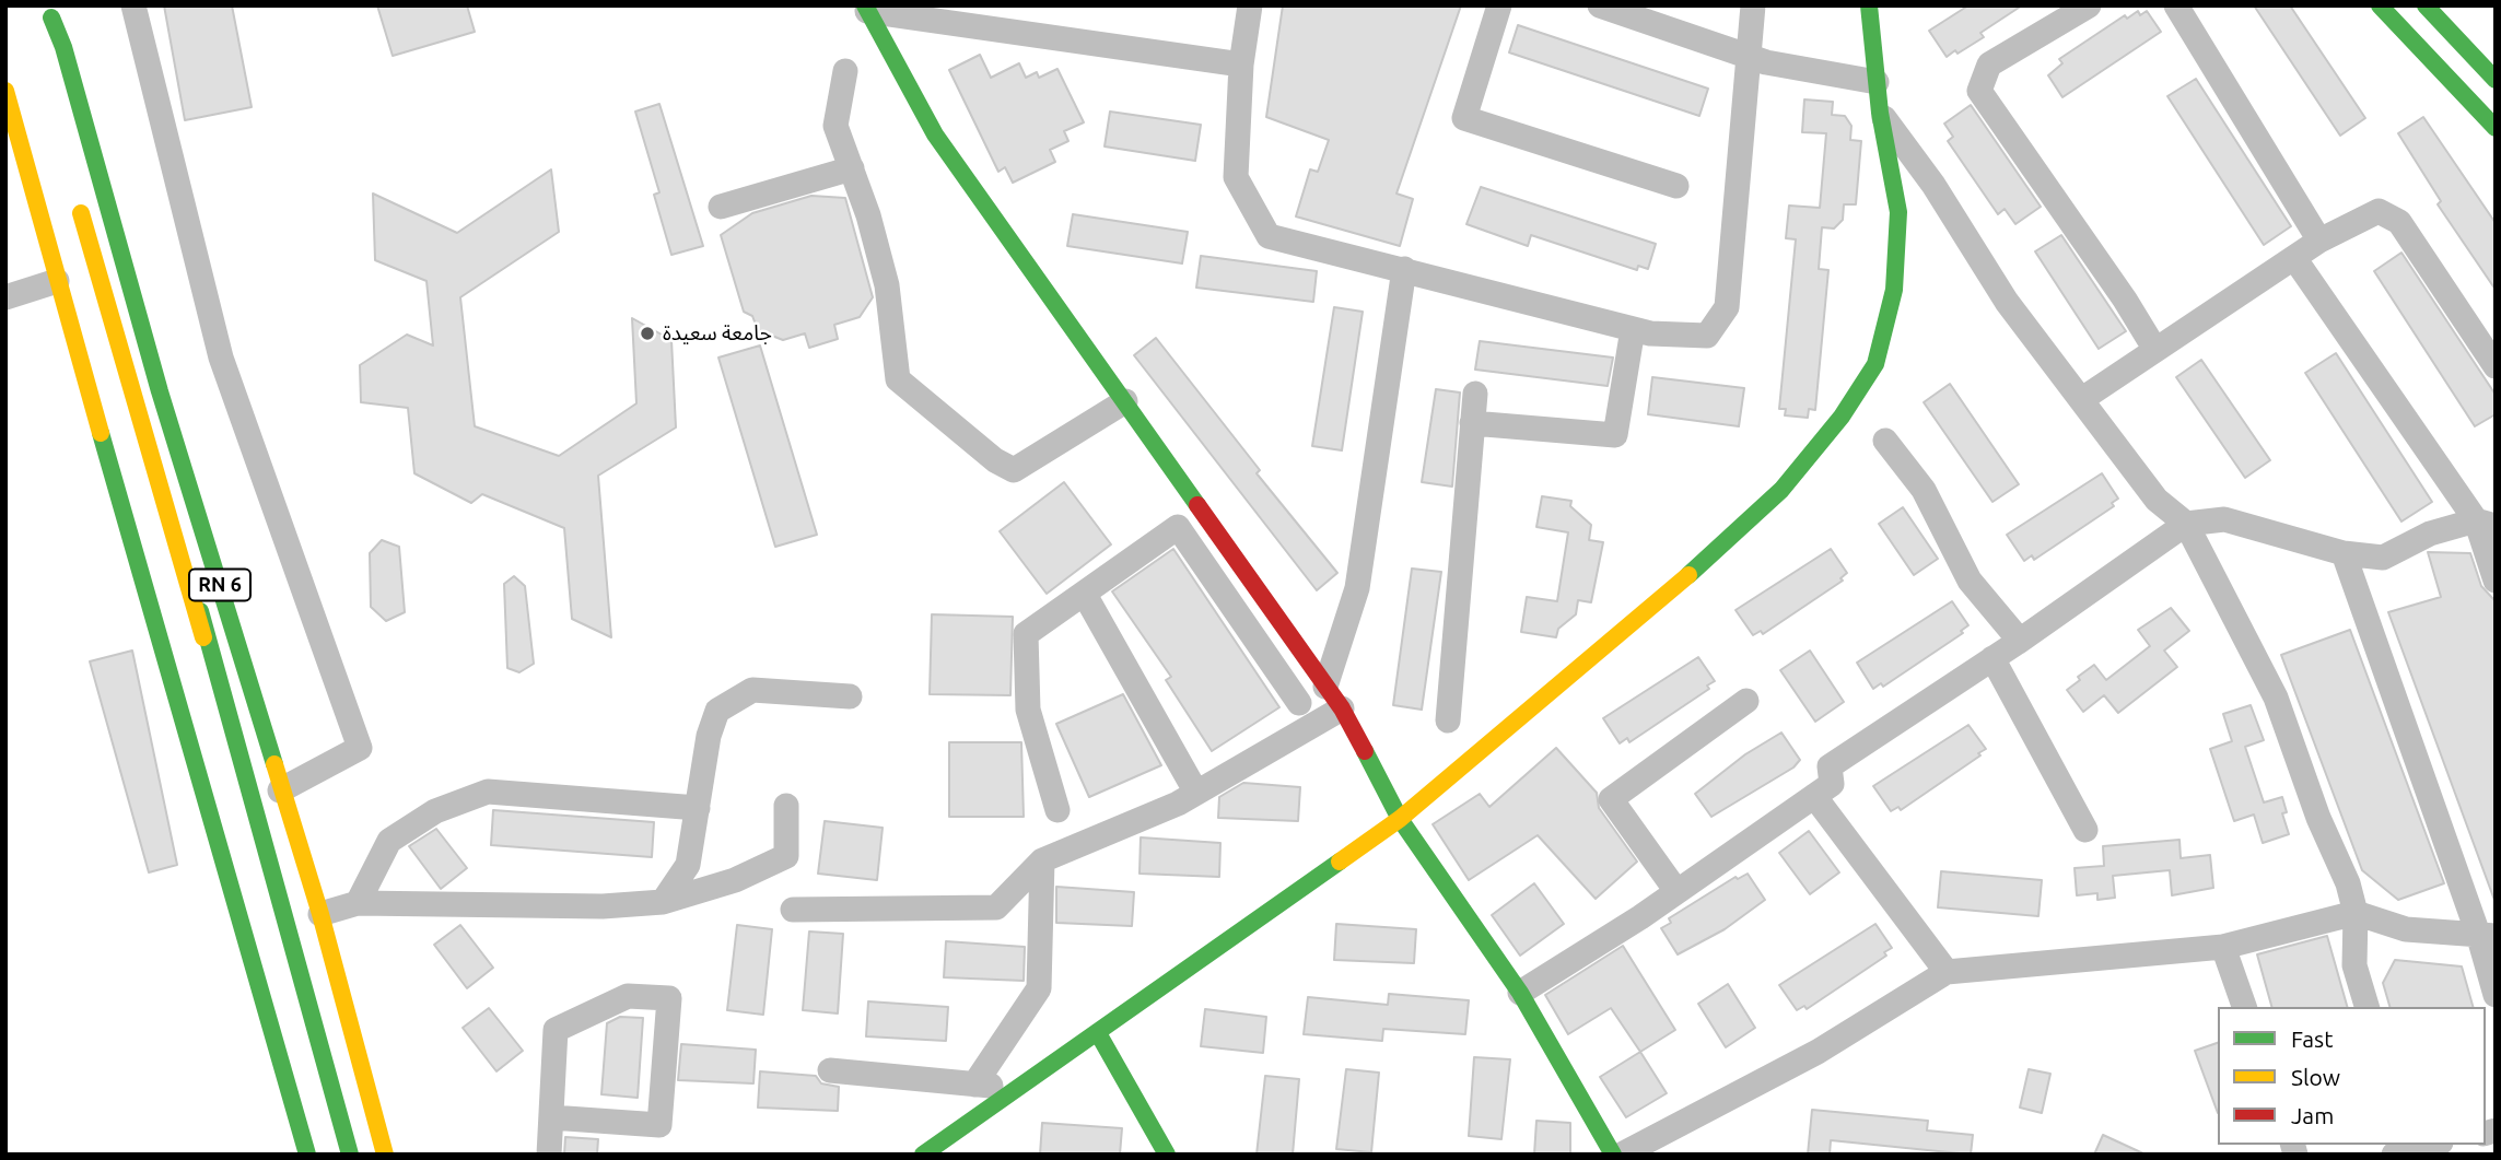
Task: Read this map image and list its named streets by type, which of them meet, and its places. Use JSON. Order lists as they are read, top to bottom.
{
  "streets": {
    "main road": ["RN 6"]
  },
  "places": ["جامعة سعيدة"],
  "legend": ["Fast", "Slow", "Jam"]
}
